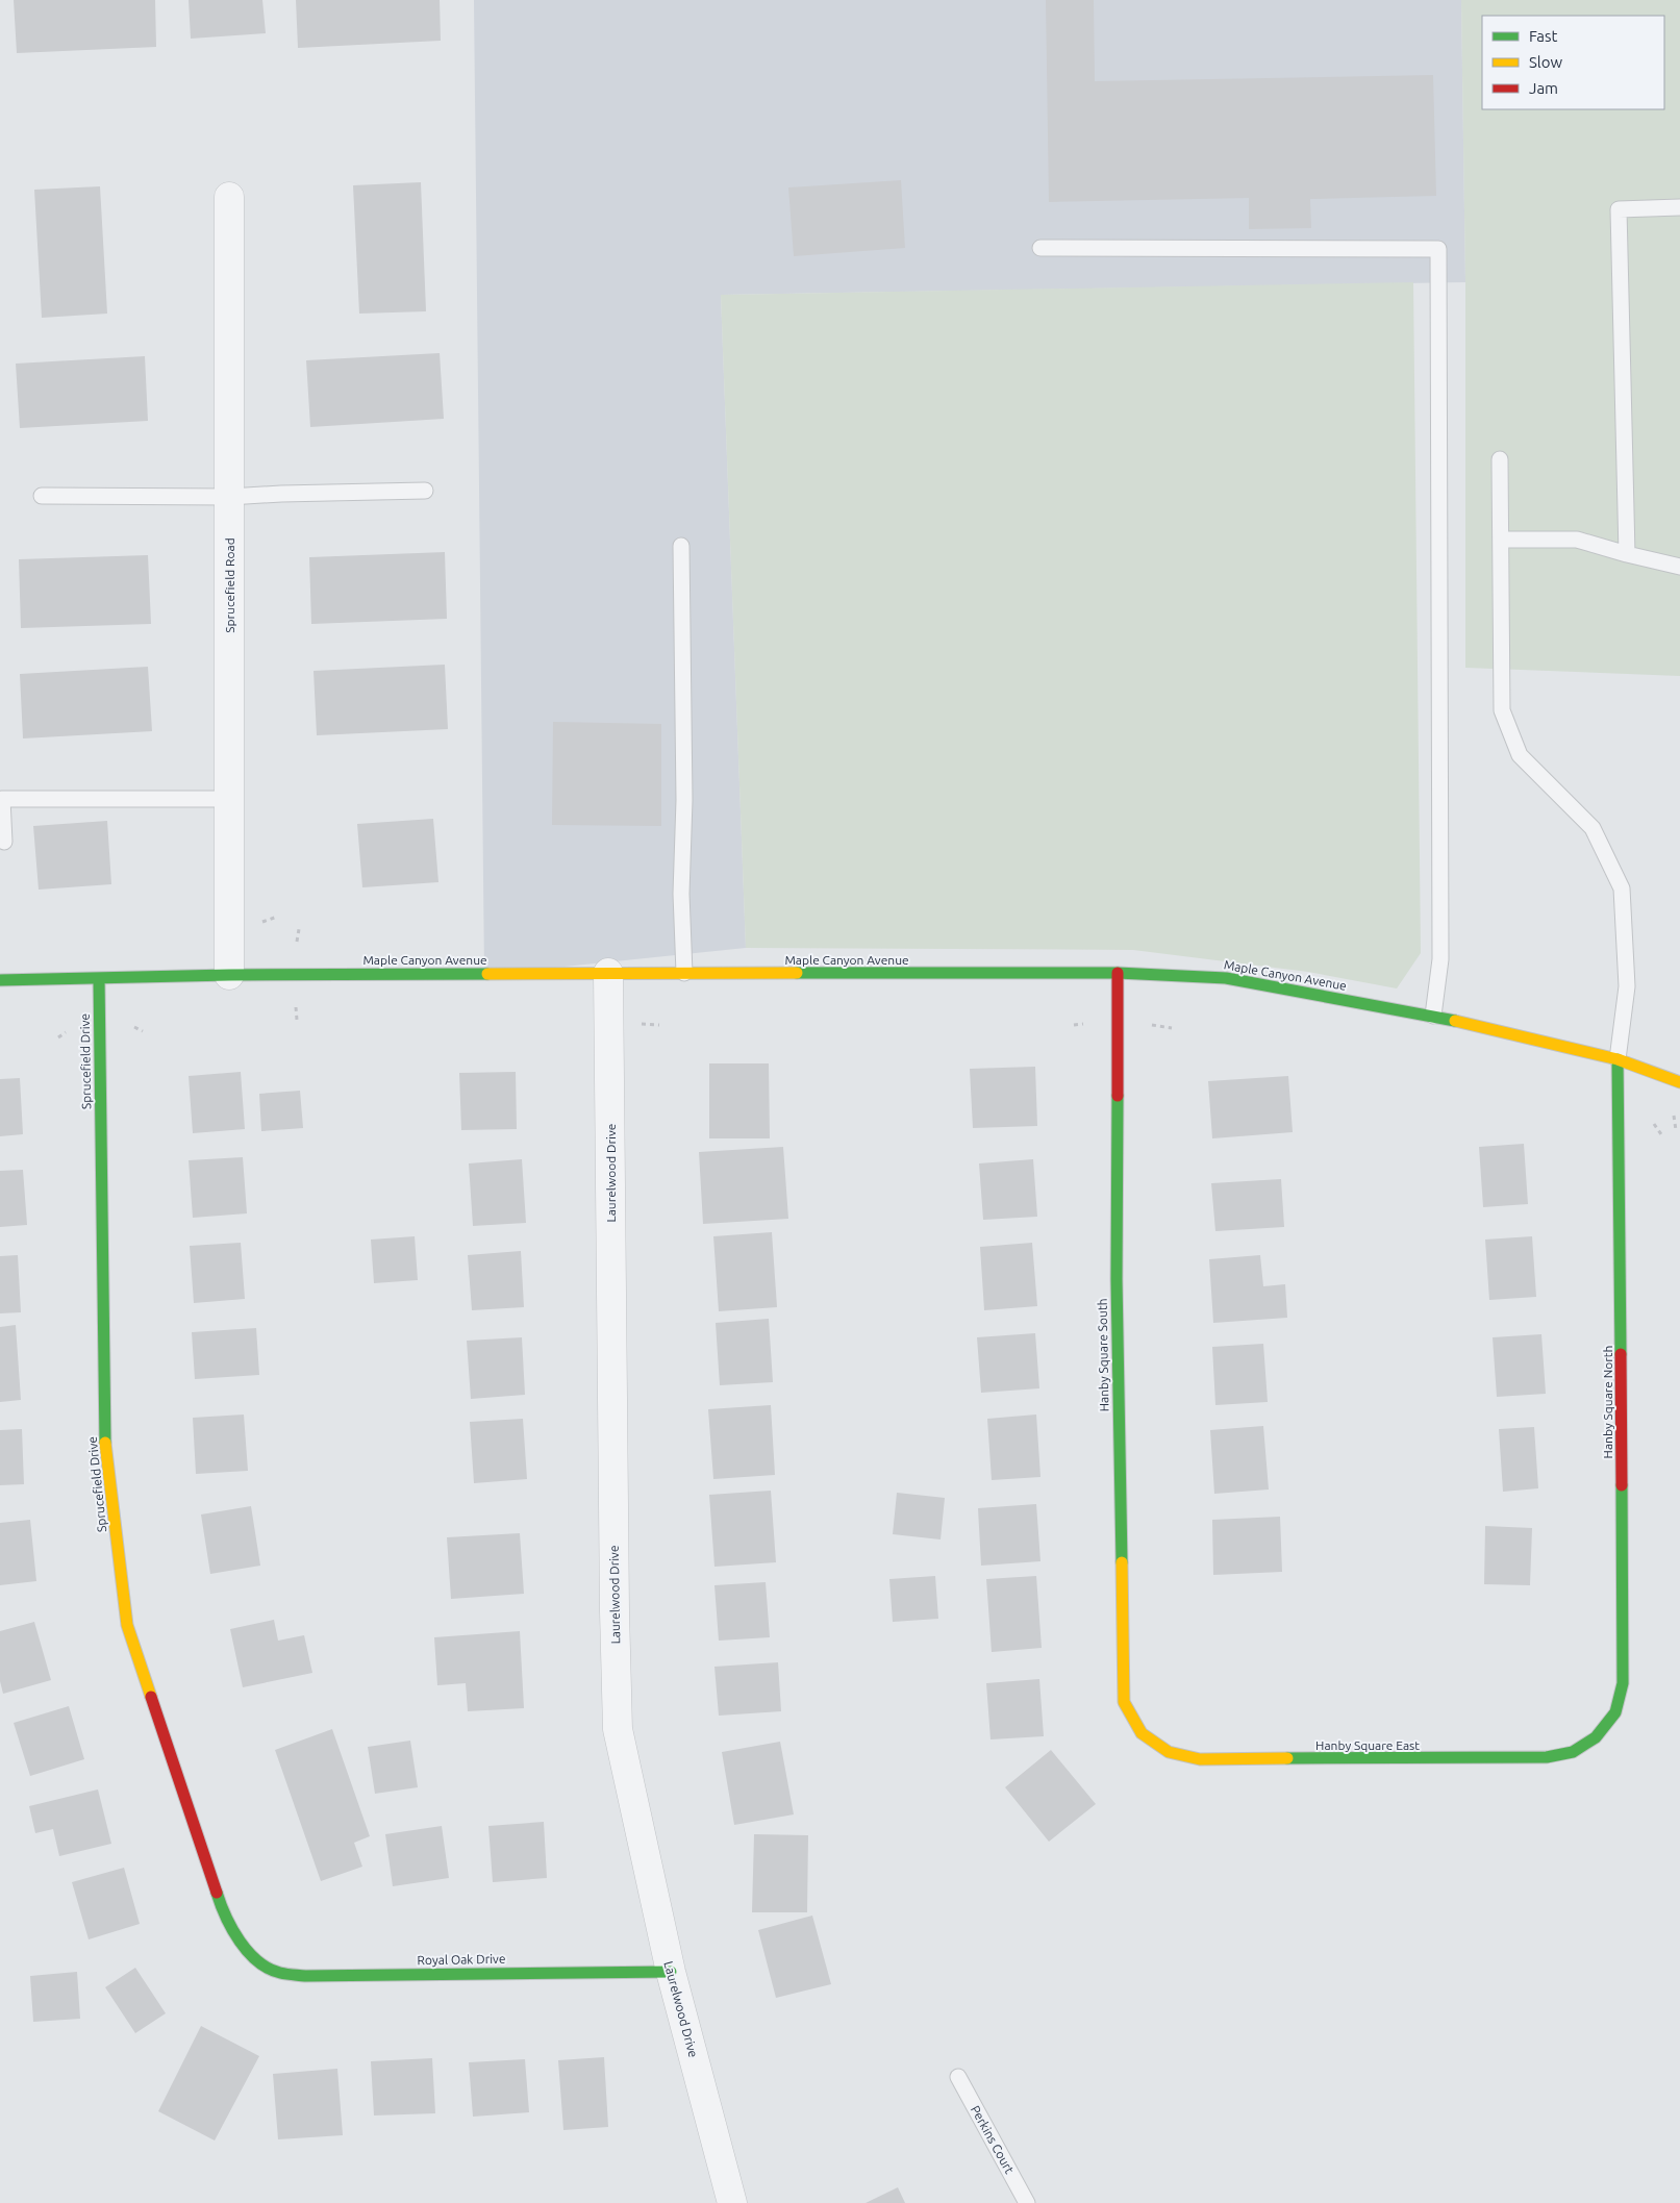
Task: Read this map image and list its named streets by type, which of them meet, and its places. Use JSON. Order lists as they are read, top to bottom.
{
  "streets": {
    "street": [
      "Sprucefield Road",
      "Maple Canyon Avenue",
      "Sprucefield Drive",
      "Laurelwood Drive",
      "Hanby Square South",
      "Hanby Square North",
      "Hanby Square East",
      "Royal Oak Drive"
    ],
    "lane": ["Perkins Court"]
  },
  "crossings": [
    ["Sprucefield Road", "Maple Canyon Avenue"],
    ["Maple Canyon Avenue", "Sprucefield Drive"],
    ["Maple Canyon Avenue", "Laurelwood Drive"],
    ["Maple Canyon Avenue", "Hanby Square South"],
    ["Maple Canyon Avenue", "Hanby Square North"],
    ["Sprucefield Drive", "Royal Oak Drive"],
    ["Laurelwood Drive", "Royal Oak Drive"],
    ["Hanby Square South", "Hanby Square East"],
    ["Hanby Square North", "Hanby Square East"]
  ],
  "legend": ["Fast", "Slow", "Jam"]
}
